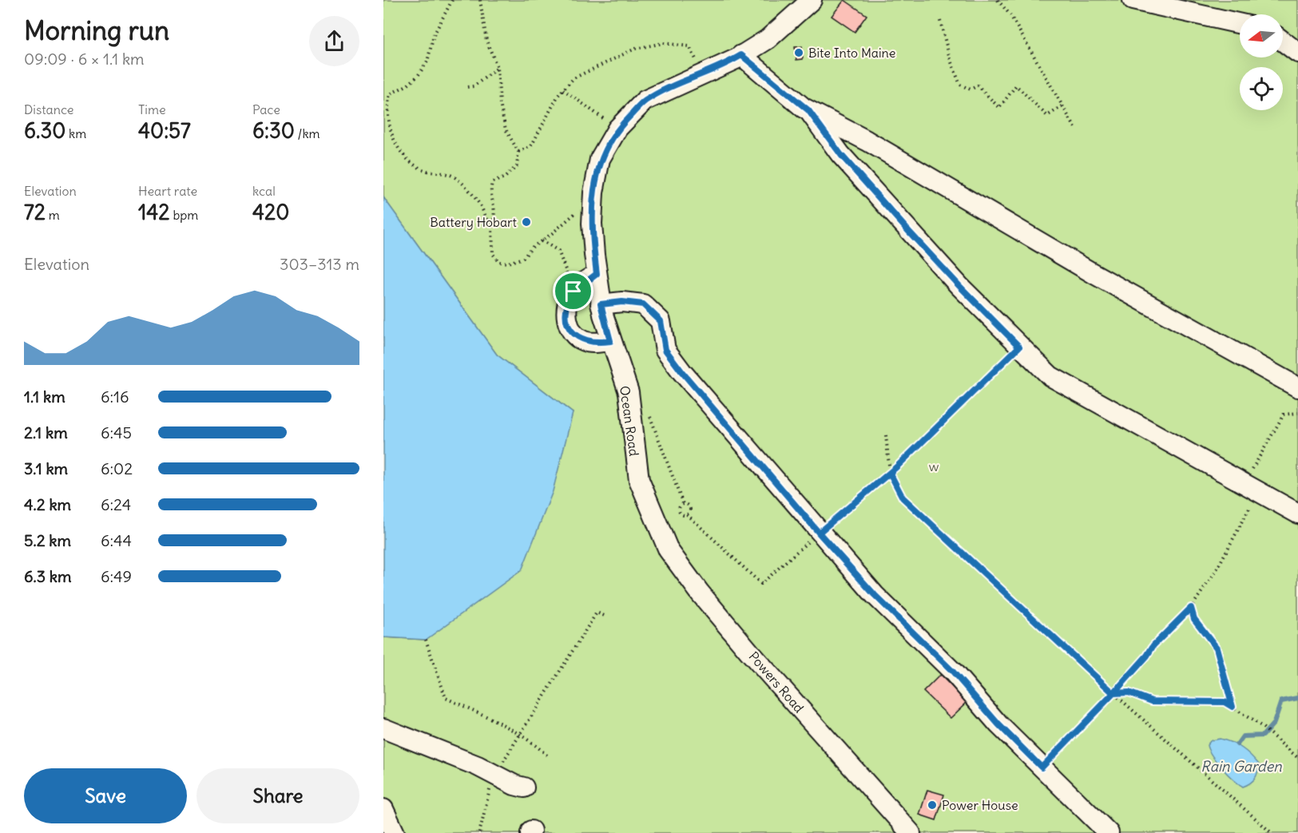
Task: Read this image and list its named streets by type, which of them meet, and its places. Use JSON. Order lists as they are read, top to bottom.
{
  "streets": {
    "lane": ["Ocean Road", "Powers Road"]
  },
  "crossings": [
    ["Ocean Road", "Powers Road"]
  ],
  "water": ["Rain Garden"],
  "parks": ["w"],
  "places": ["Bite Into Maine", "Battery Hobart", "Power House"],
  "north": "left",
  "page": {
    "heading": ["Morning run", "09:09 · 6 × 1.1 km"],
    "stats": [
      ["Distance", "6.30 km"],
      ["Time", "40:57"],
      ["Pace", "6:30 /km"],
      ["Elevation", "72 m"],
      ["Heart rate", "142 bpm"],
      ["kcal", "420"]
    ],
    "chart": ["Elevation", "303–313 m"],
    "list": [
      {
        "name": "1.1 km",
        "note": "6:16"
      },
      {
        "name": "2.1 km",
        "note": "6:45"
      },
      {
        "name": "3.1 km",
        "note": "6:02"
      },
      {
        "name": "4.2 km",
        "note": "6:24"
      },
      {
        "name": "5.2 km",
        "note": "6:44"
      },
      {
        "name": "6.3 km",
        "note": "6:49"
      }
    ],
    "buttons": ["Save", "Share"]
  }
}
